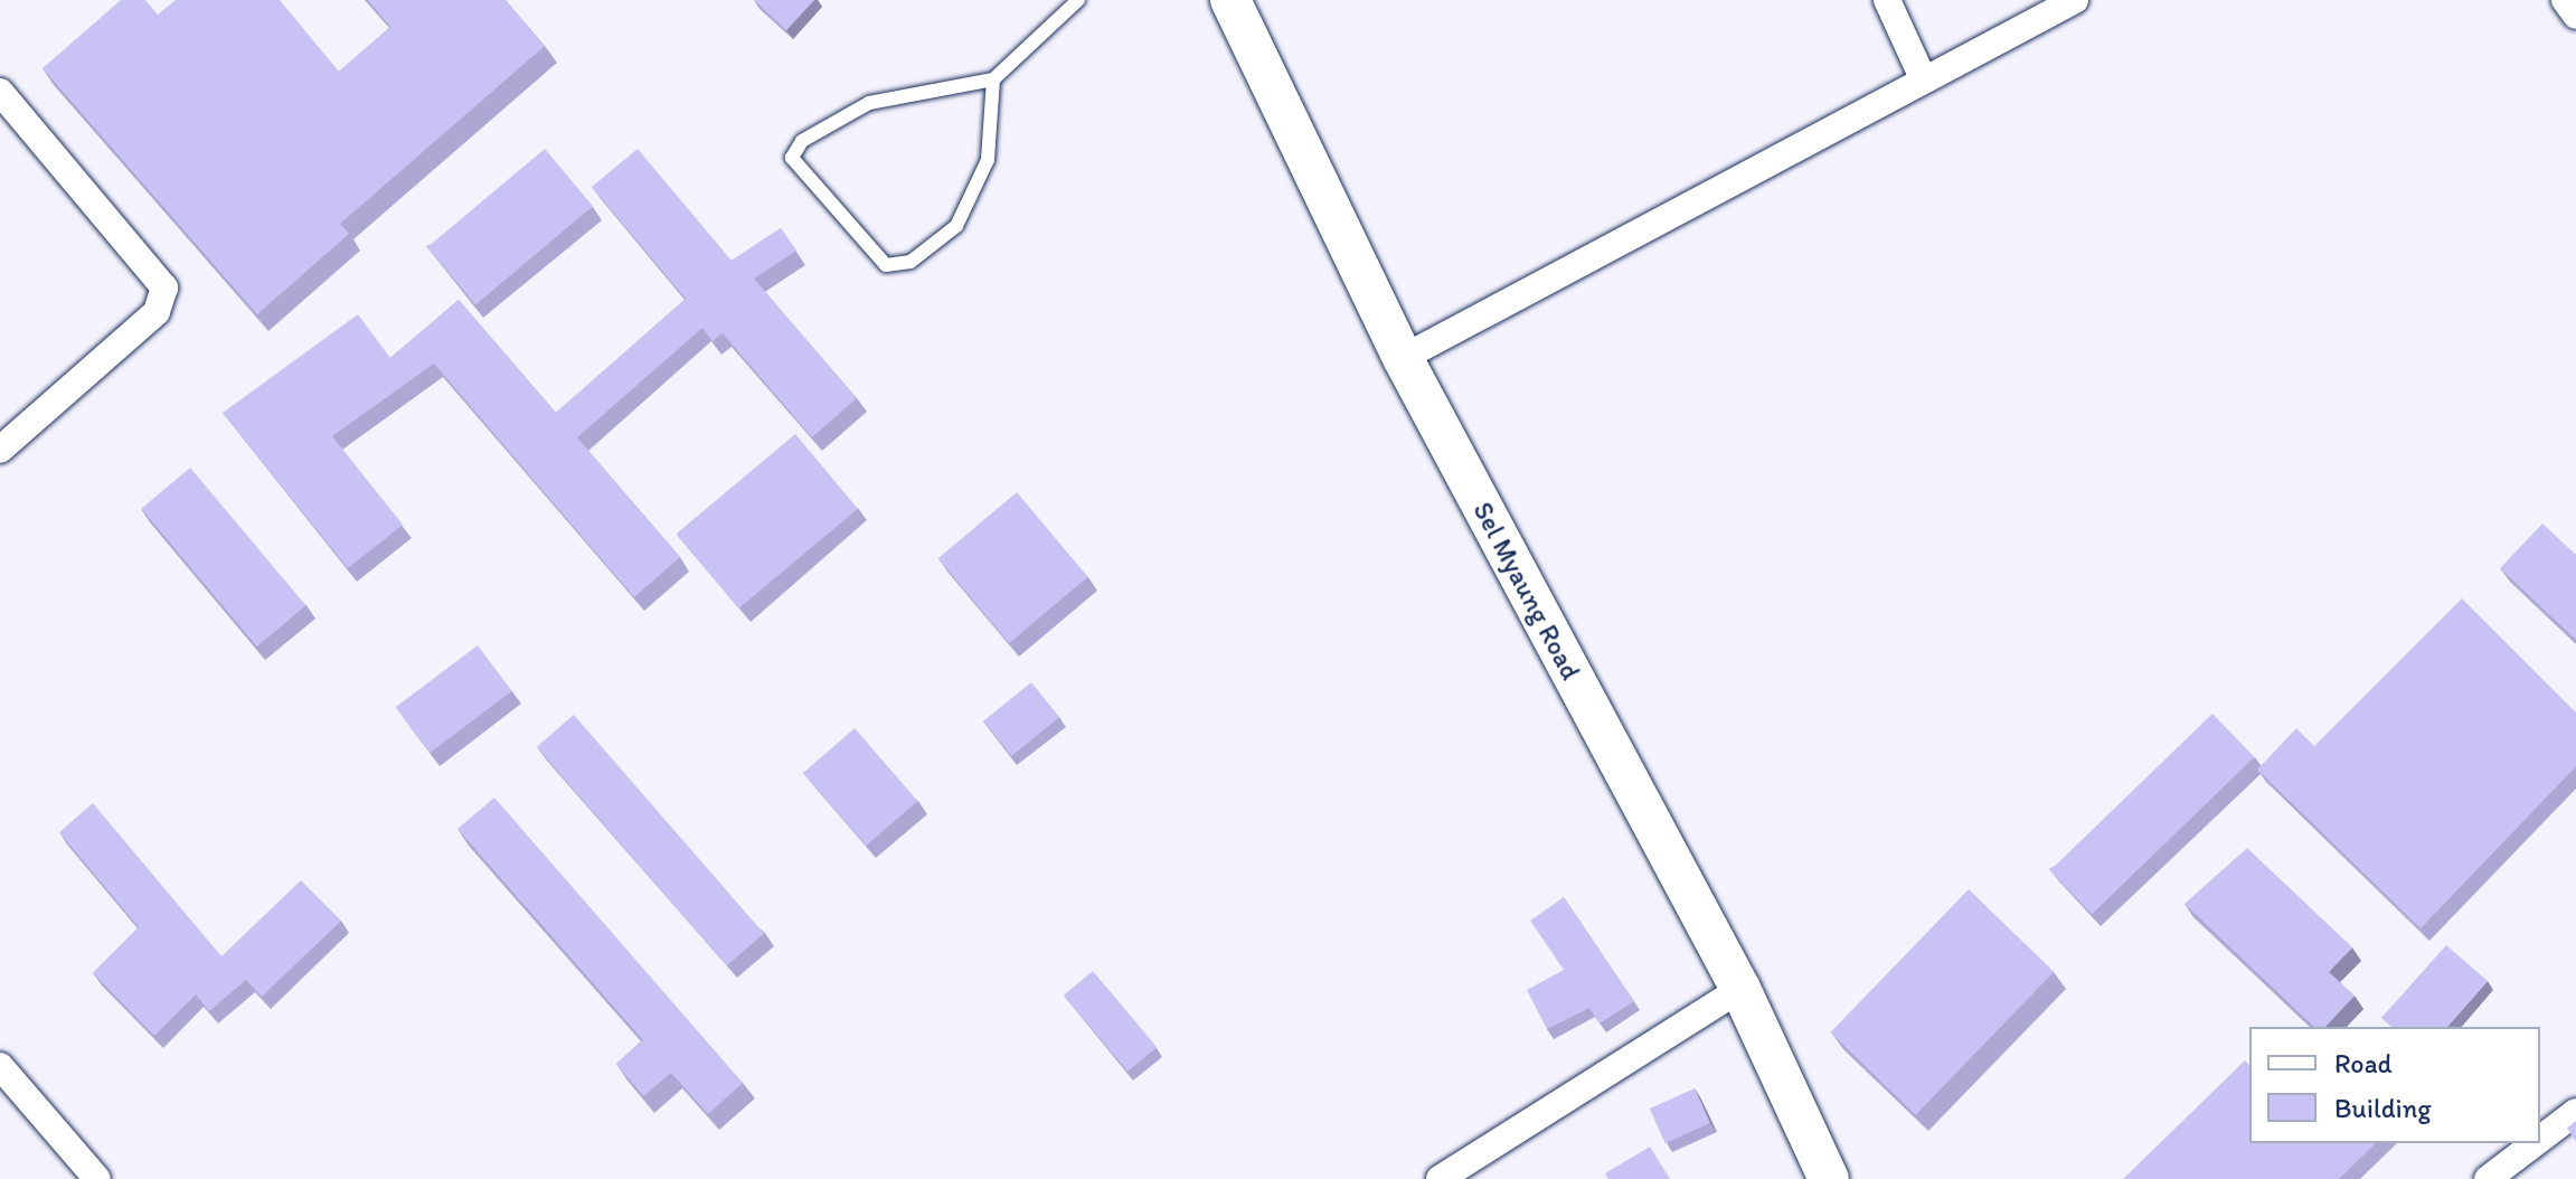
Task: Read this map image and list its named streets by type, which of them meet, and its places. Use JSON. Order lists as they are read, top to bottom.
{
  "streets": {
    "main road": ["Sel Myaung Road"]
  },
  "legend": ["Road", "Building"]
}
